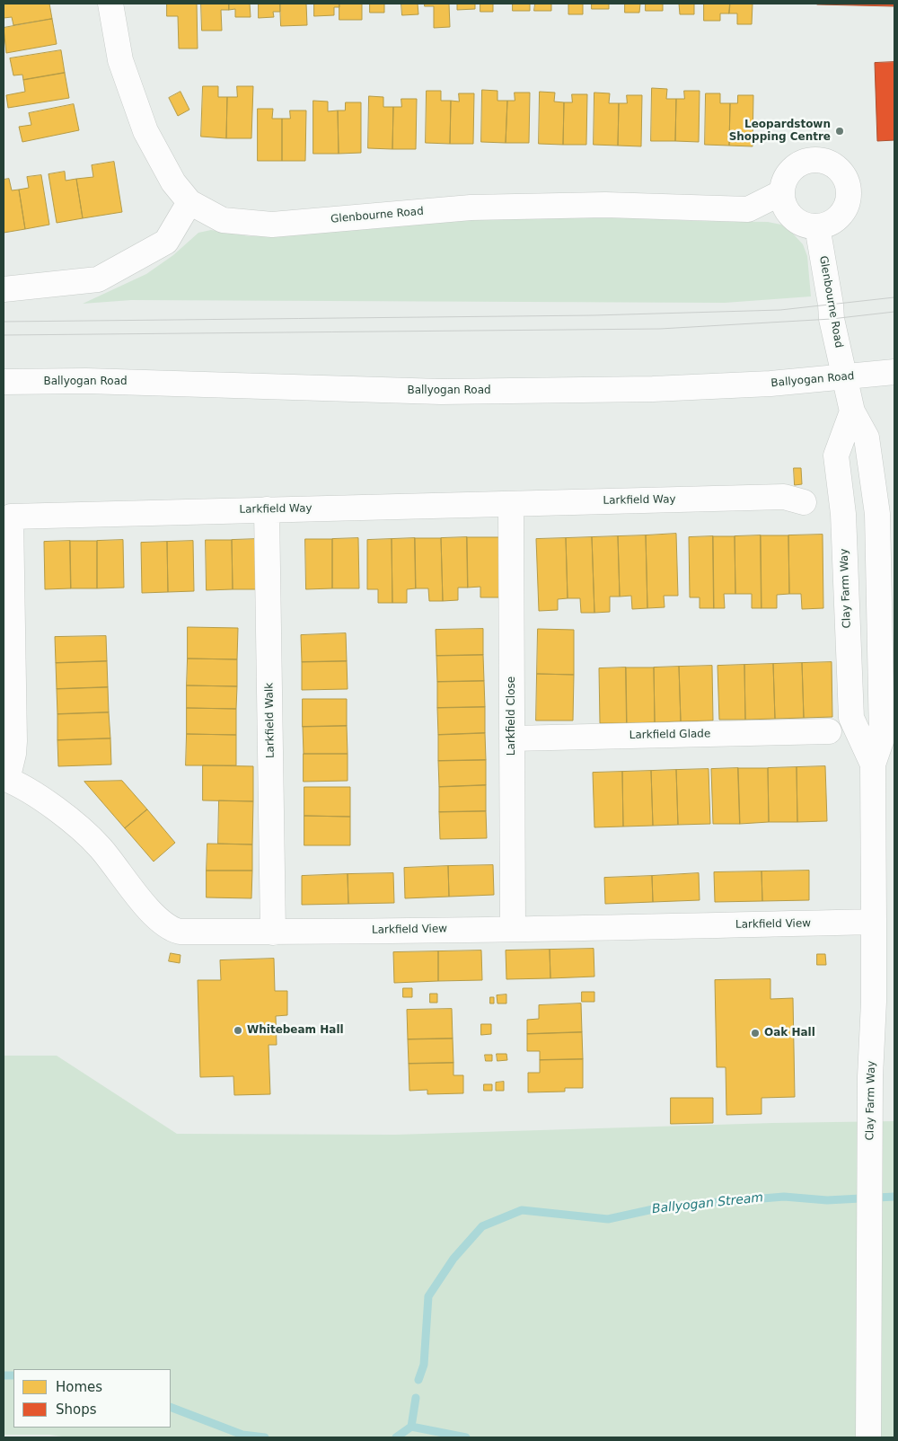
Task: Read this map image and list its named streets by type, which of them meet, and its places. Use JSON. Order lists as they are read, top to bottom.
{
  "streets": {
    "street": [
      "Glenbourne Road",
      "Ballyogan Road",
      "Larkfield Way",
      "Clay Farm Way",
      "Larkfield Close",
      "Larkfield Walk",
      "Larkfield Glade",
      "Larkfield View"
    ]
  },
  "crossings": [
    ["Glenbourne Road", "Ballyogan Road"],
    ["Glenbourne Road", "Clay Farm Way"],
    ["Ballyogan Road", "Clay Farm Way"],
    ["Larkfield Way", "Larkfield Close"],
    ["Larkfield Way", "Larkfield Walk"],
    ["Larkfield Way", "Larkfield View"],
    ["Clay Farm Way", "Larkfield View"],
    ["Larkfield Close", "Larkfield Glade"],
    ["Larkfield Close", "Larkfield View"],
    ["Larkfield Walk", "Larkfield View"]
  ],
  "water": ["Ballyogan Stream"],
  "places": ["Leopardstown Shopping Centre", "Whitebeam Hall", "Oak Hall"],
  "legend": ["Homes", "Shops"]
}
